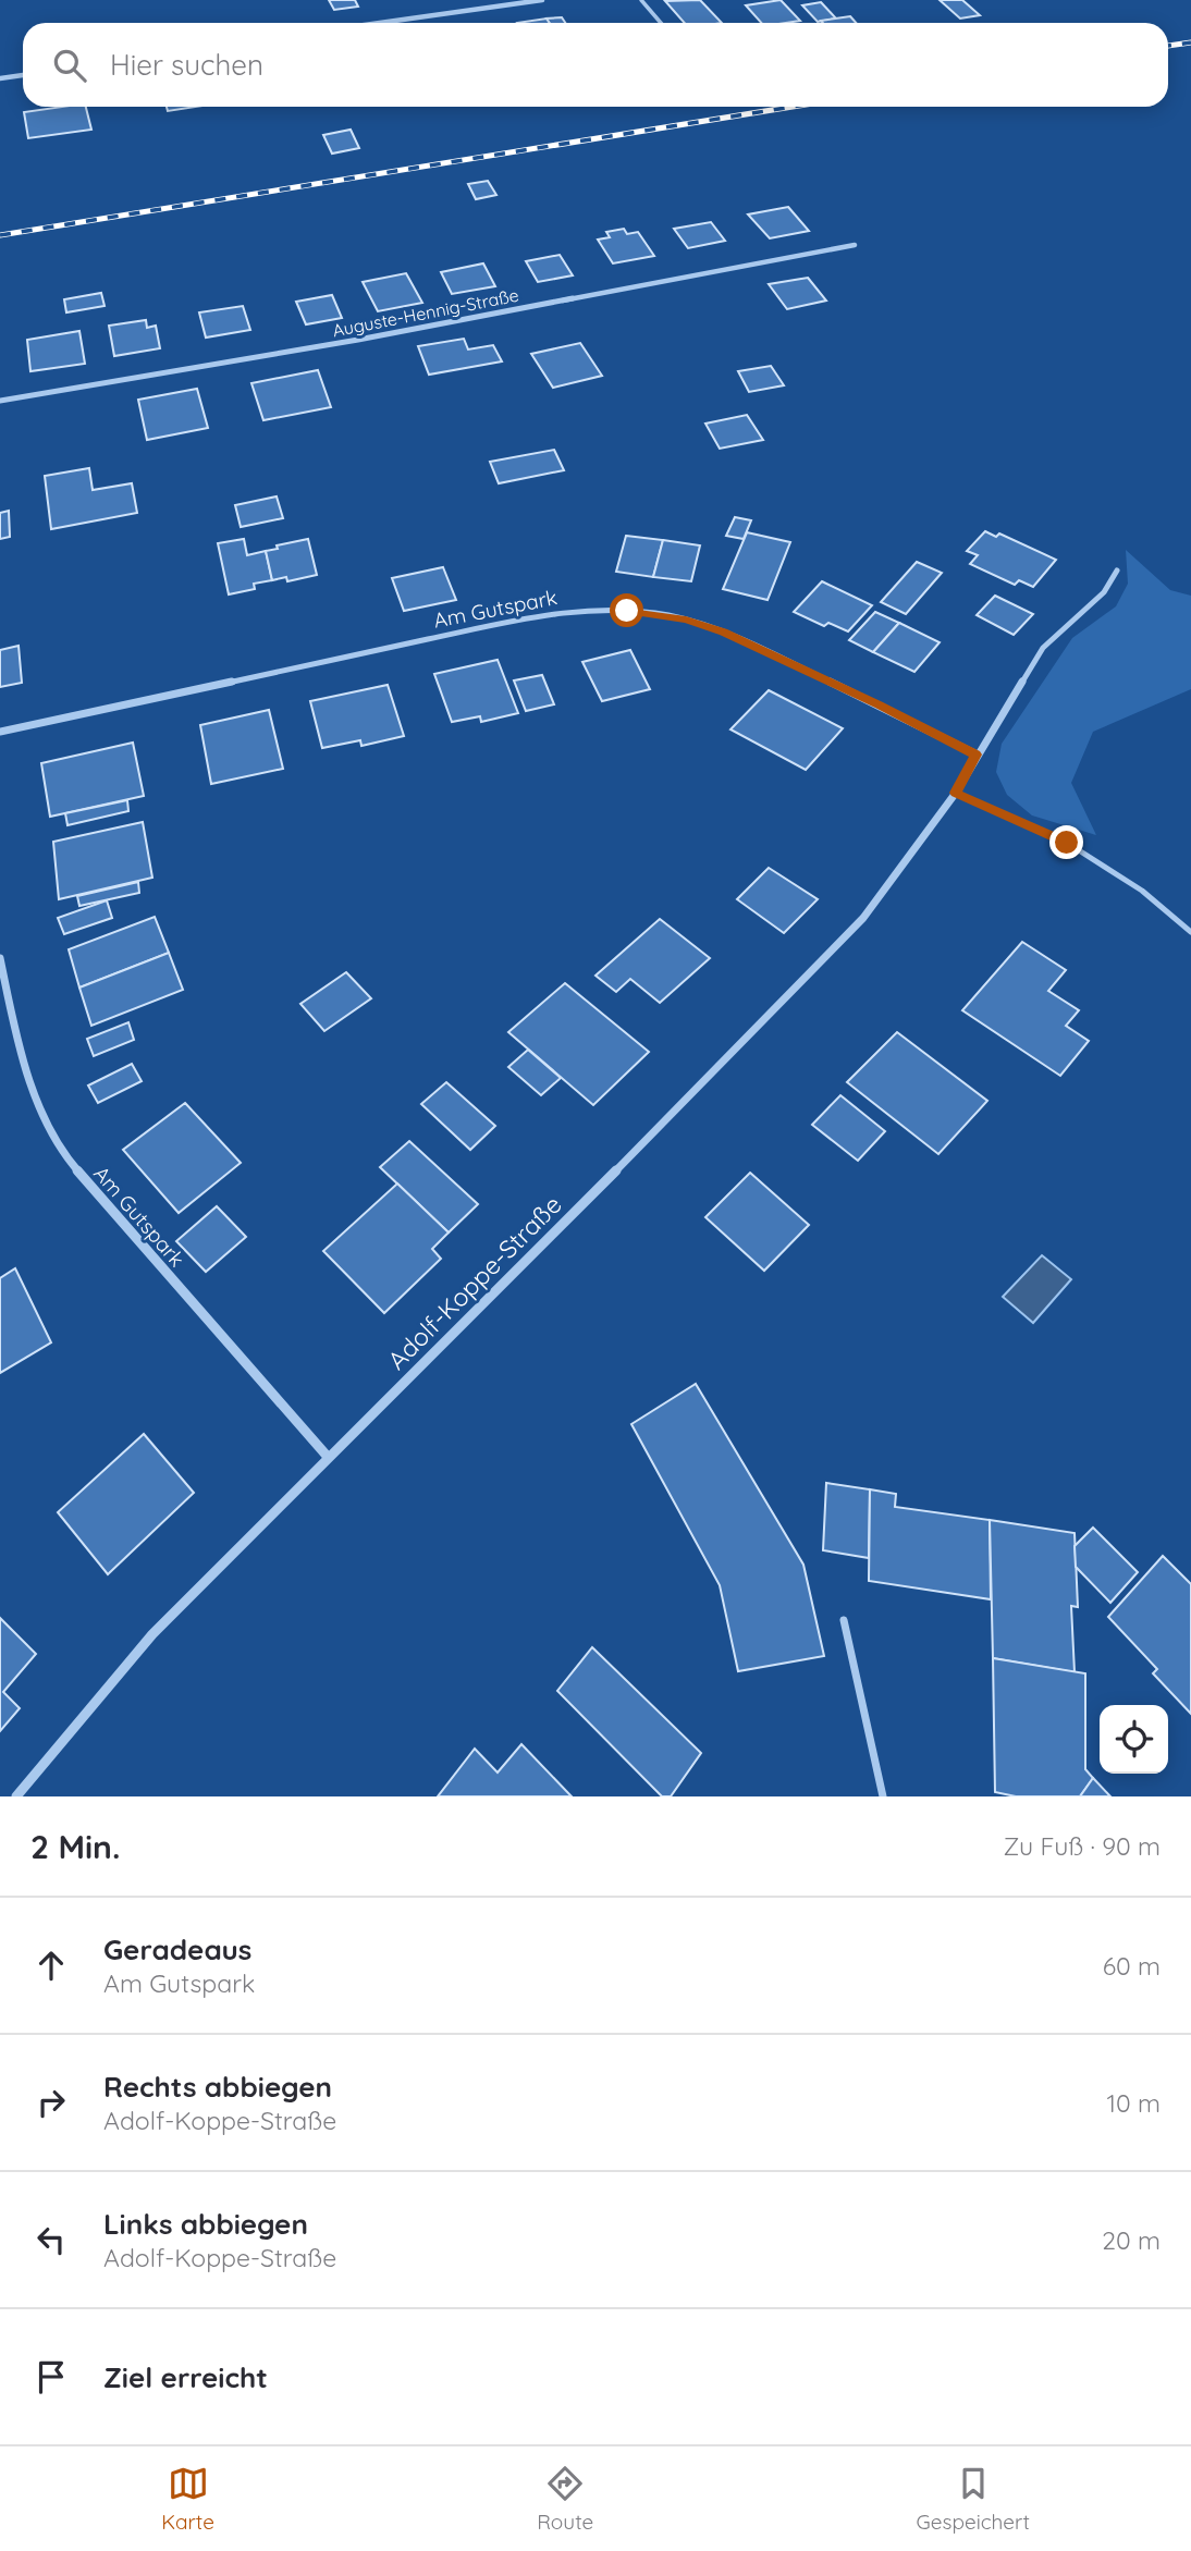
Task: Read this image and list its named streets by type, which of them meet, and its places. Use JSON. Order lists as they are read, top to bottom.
{
  "streets": {
    "street": ["Auguste-Hennig-Straße", "Am Gutspark", "Adolf-Koppe-Straße"]
  },
  "crossings": [
    ["Am Gutspark", "Adolf-Koppe-Straße"]
  ],
  "page": {
    "search": "Hier suchen",
    "heading": ["2 Min.", "Zu Fuß · 90 m"],
    "list": [
      ["Geradeaus", "Am Gutspark", "60 m"],
      ["Rechts abbiegen", "Adolf-Koppe-Straße", "10 m"],
      ["Links abbiegen", "Adolf-Koppe-Straße", "20 m"],
      "Ziel erreicht"
    ],
    "nav": ["Karte", "Route", "Gespeichert"]
  }
}
